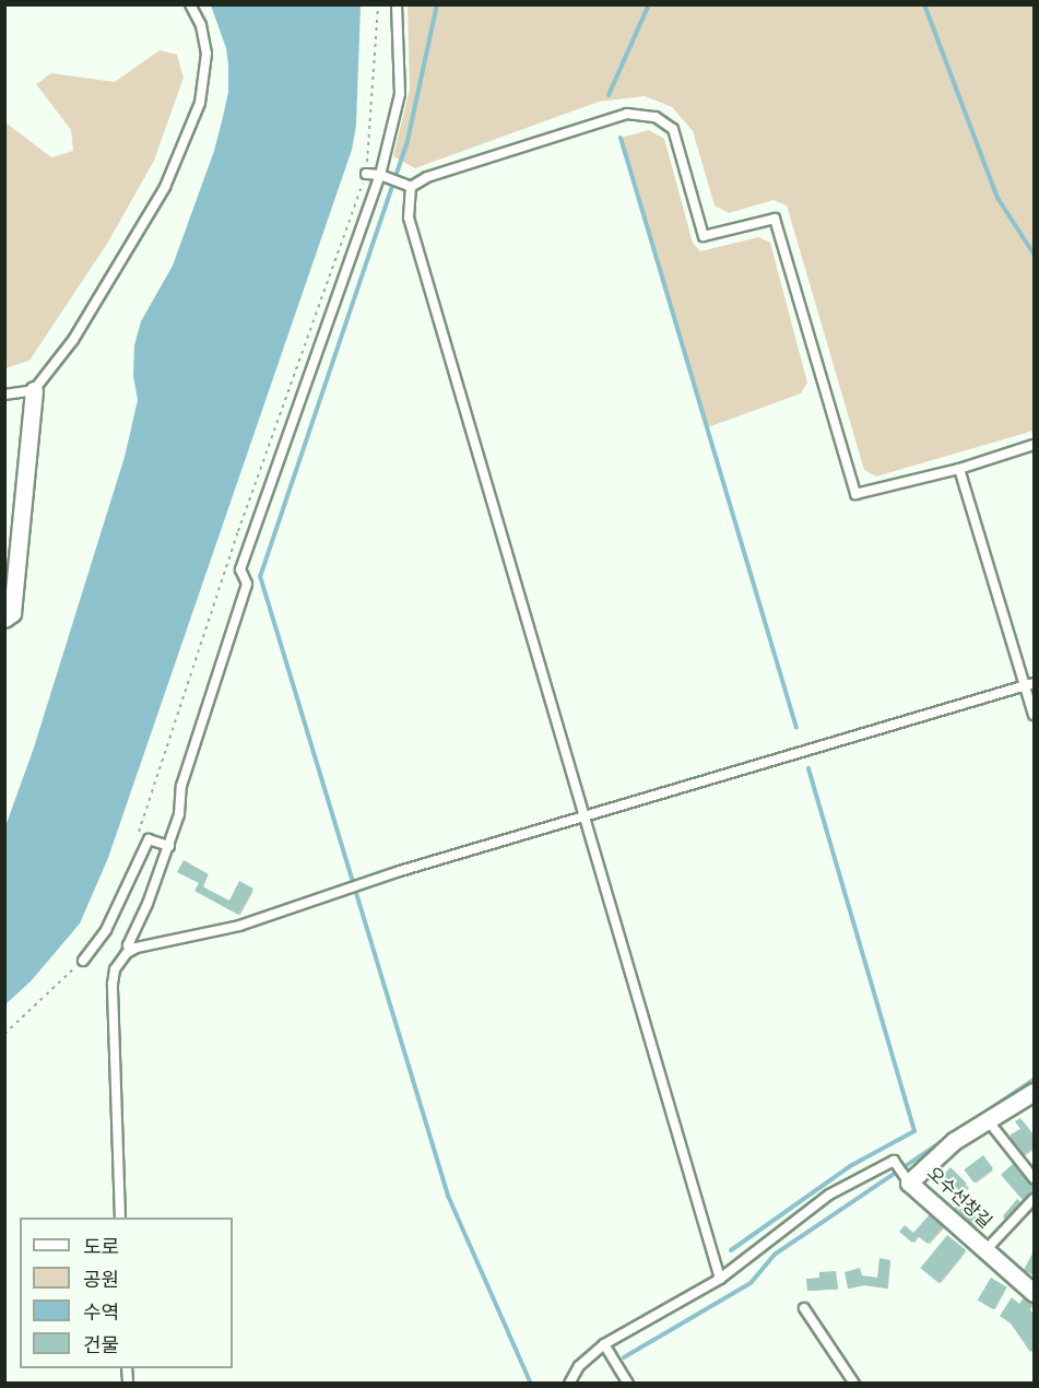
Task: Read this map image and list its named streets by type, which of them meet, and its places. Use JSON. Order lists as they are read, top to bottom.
{
  "streets": {
    "street": ["오수선창길"]
  },
  "legend": [
    "도로",
    "공원",
    "수역",
    "건물"
  ]
}
